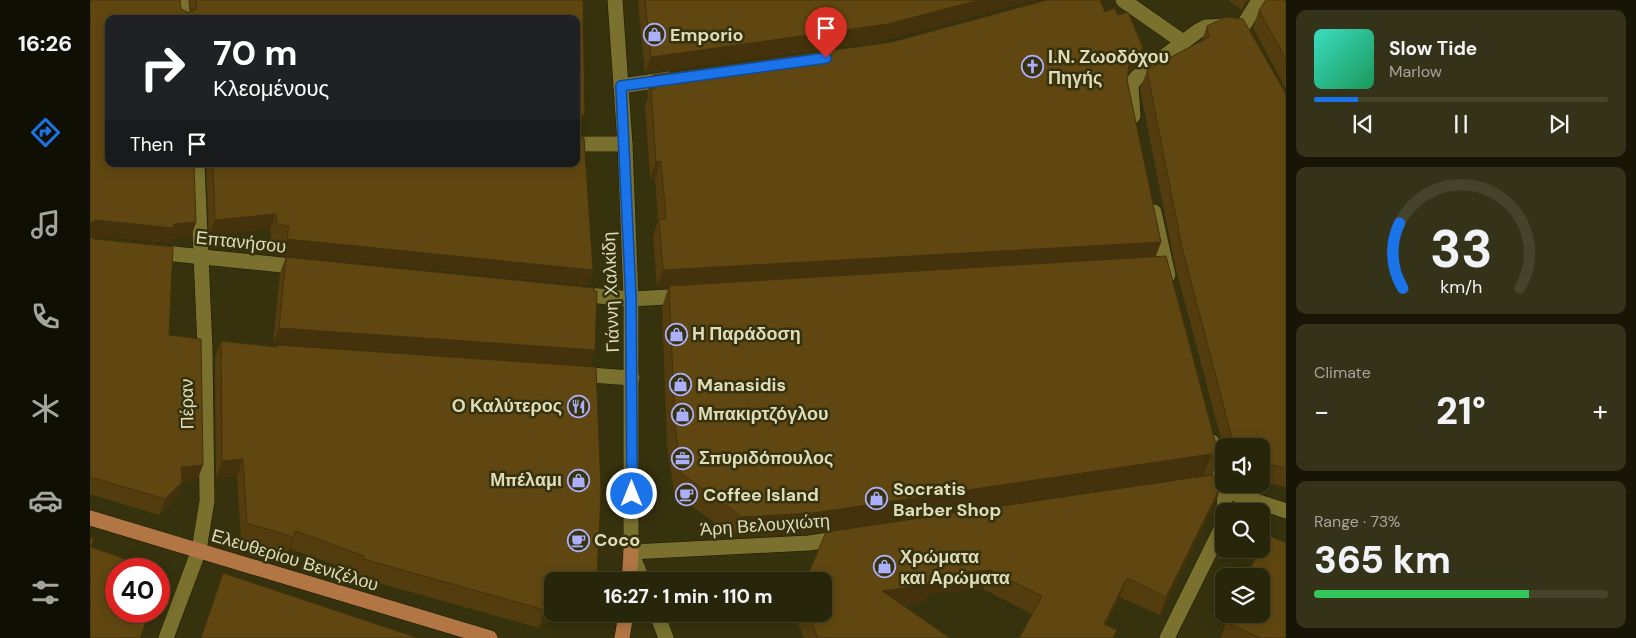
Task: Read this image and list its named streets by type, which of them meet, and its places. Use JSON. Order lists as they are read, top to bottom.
{
  "streets": {
    "main road": ["Ελευθερίου Βενιζέλου"],
    "street": [
      "Επτανήσου",
      "Γιάννη Χαλκίδη",
      "Πέραν",
      "Άρη Βελουχιώτη"
    ]
  },
  "crossings": [
    ["Επτανήσου", "Πέραν"],
    ["Γιάννη Χαλκίδη", "Άρη Βελουχιώτη"],
    ["Πέραν", "Ελευθερίου Βενιζέλου"]
  ],
  "places": {
    "shop": [
      "Emporio",
      "Η Παράδοση",
      "Manasidis",
      "Μπακιρτζόγλου",
      "Μπέλαμι",
      "Socratis Barber Shop",
      "Χρώματα και Αρώματα"
    ],
    "church": ["Ι.Ν. Ζωοδόχου Πηγής"],
    "restaurant": ["Ο Καλύτερος"],
    "office": ["Σπυριδόπουλος"],
    "cafe": ["Coffee Island", "Coco"]
  },
  "page": {
    "tabs": "16:26",
    "turn": ["70 m", "Κλεομένους"],
    "song": ["Slow Tide", "Marlow"],
    "then": "Then",
    "tile": [
      "Climate",
      ["Range · 73%", "365 km"]
    ],
    "heat": ["−", "21°", "+"],
    "limit": "40",
    "trip": "16:27 · 1 min · 110 m",
    "gauge": ["33", "km/h"]
  }
}
